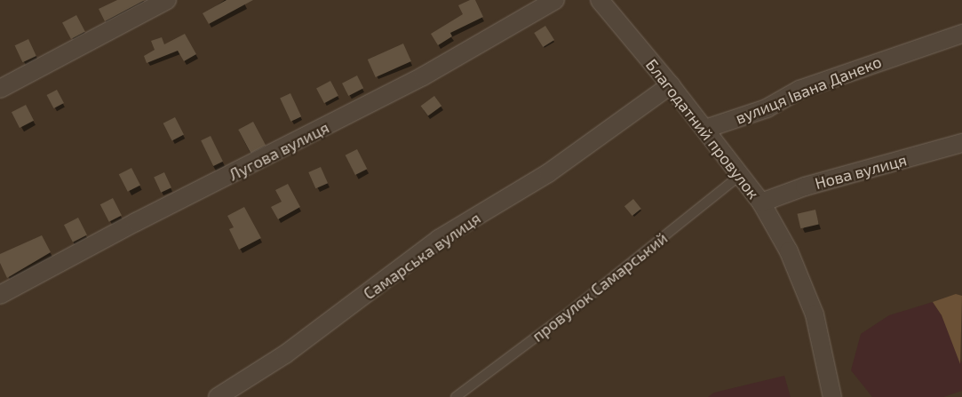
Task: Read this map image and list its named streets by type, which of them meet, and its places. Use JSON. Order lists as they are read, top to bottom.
{
  "streets": {
    "street": [
      "вулиця Івана Данеко",
      "Благодатний провулок",
      "Лугова вулиця",
      "Нова вулиця",
      "Самарська вулиця"
    ],
    "lane": ["провулок Самарський"]
  },
  "crossings": [
    ["вулиця Івана Данеко", "Благодатний провулок"],
    ["Благодатний провулок", "Нова вулиця"],
    ["Благодатний провулок", "Самарська вулиця"],
    ["Благодатний провулок", "провулок Самарський"]
  ]
}
